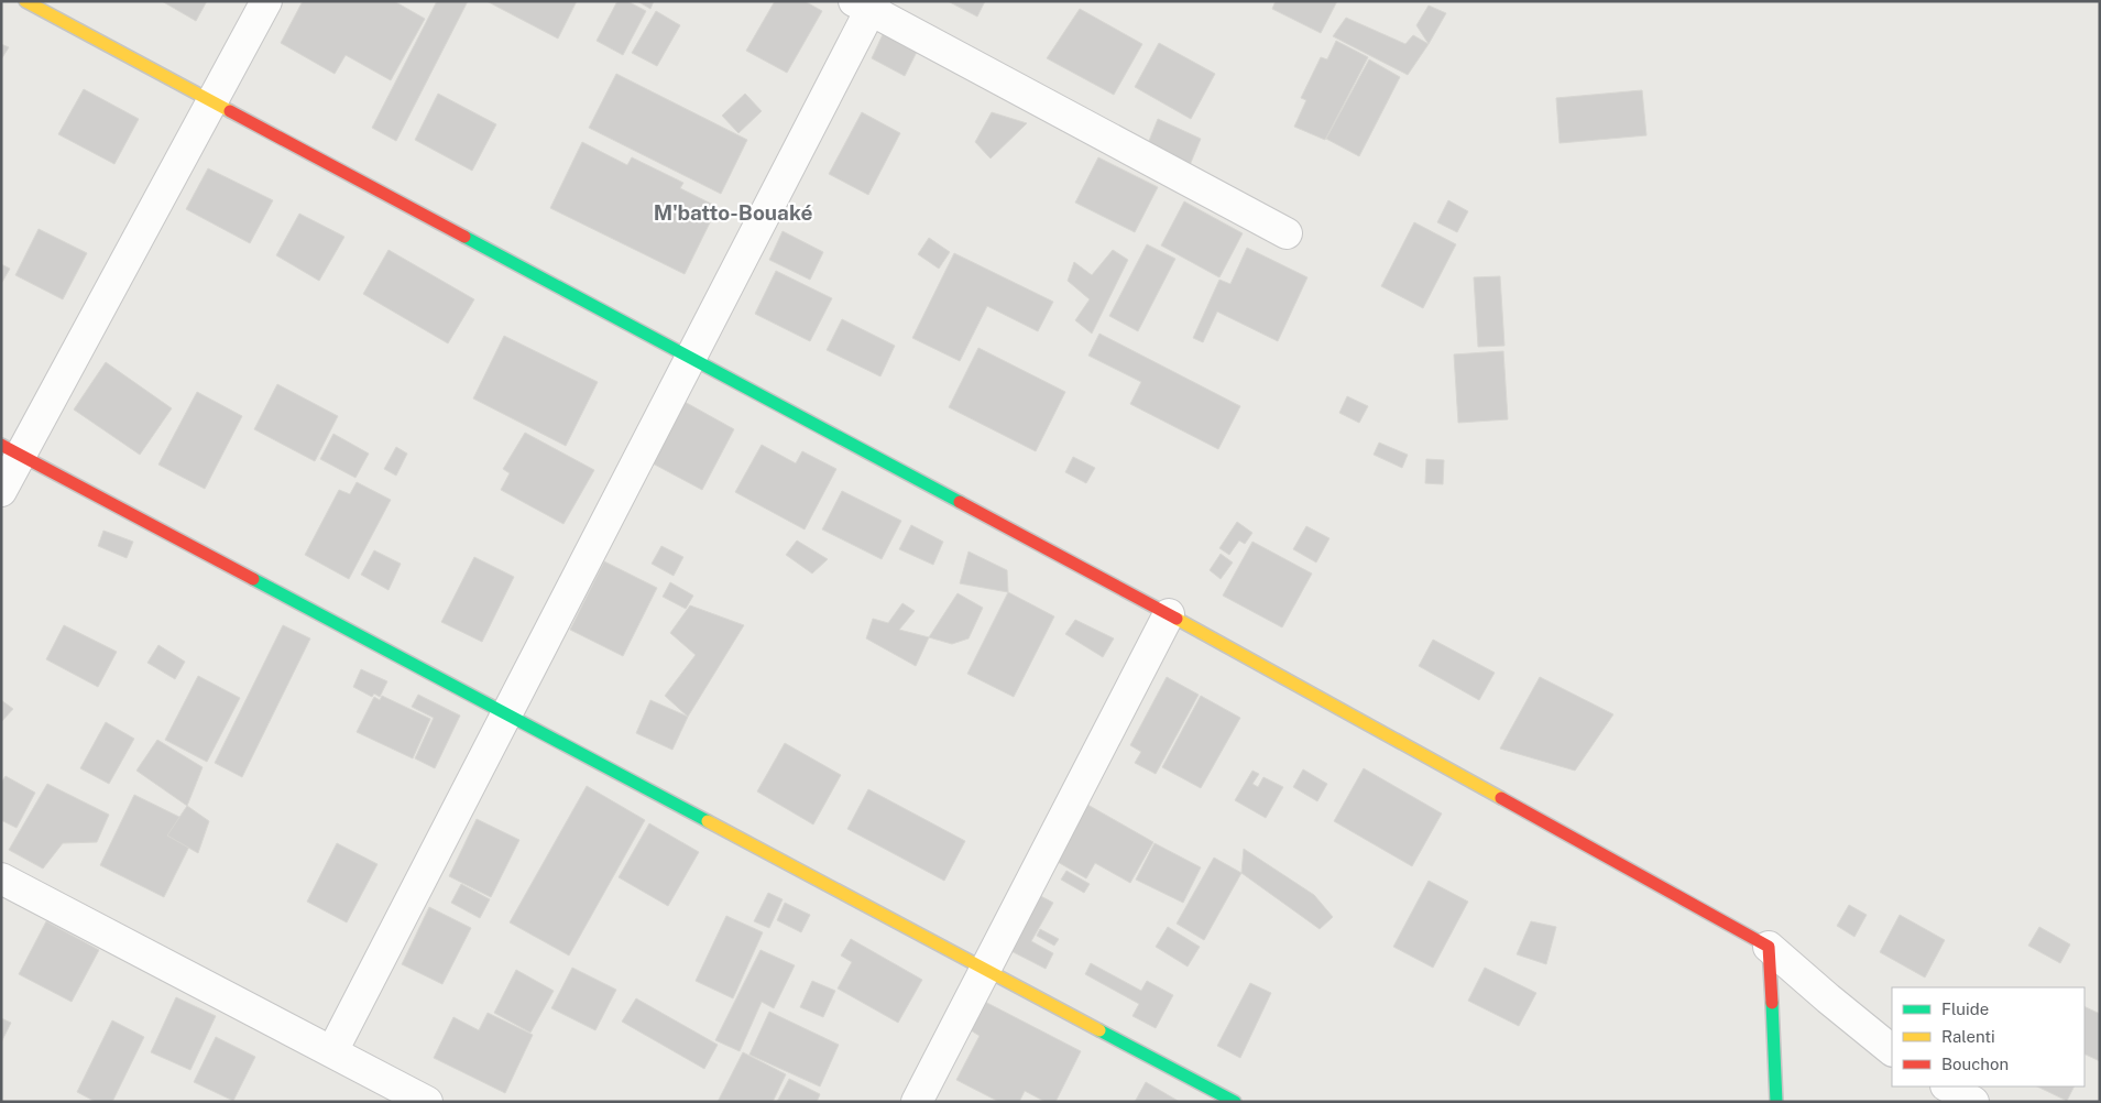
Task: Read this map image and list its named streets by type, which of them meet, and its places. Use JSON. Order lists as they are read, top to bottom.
{
  "districts": ["M'batto-Bouaké"],
  "legend": ["Fluide", "Ralenti", "Bouchon"]
}
